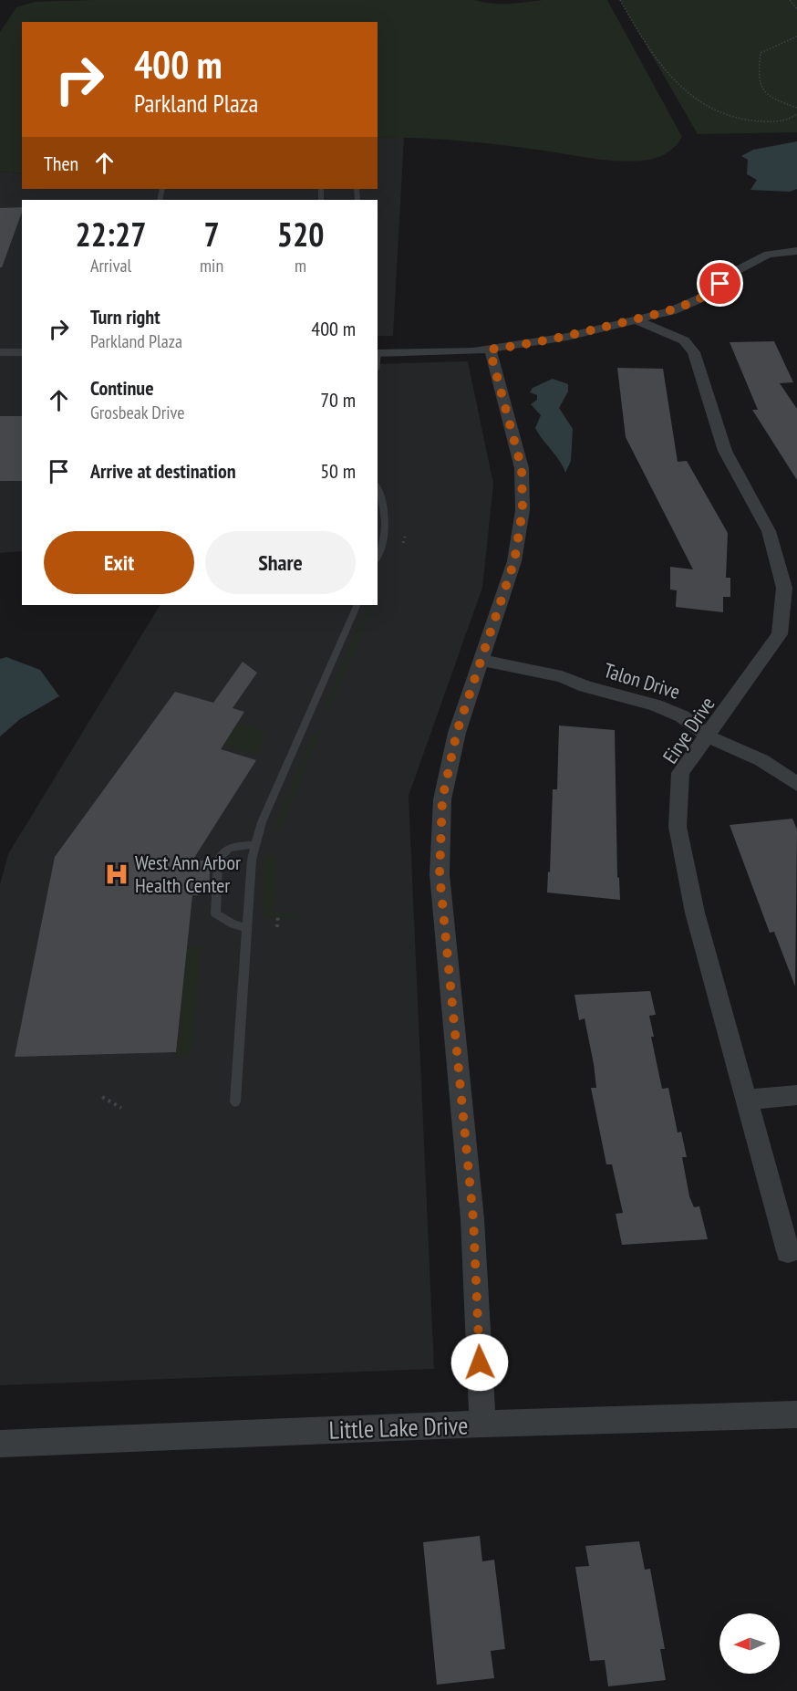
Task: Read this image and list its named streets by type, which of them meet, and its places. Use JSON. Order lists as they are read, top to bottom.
{
  "streets": {
    "street": ["Talon Drive", "Eirye Drive", "Little Lake Drive"]
  },
  "crossings": [
    ["Talon Drive", "Eirye Drive"]
  ],
  "places": {
    "hospital": ["West Ann Arbor Health Center"]
  },
  "north": "left",
  "page": {
    "turn": ["400 m", "Parkland Plaza"],
    "then": "Then",
    "eta": [
      "22:27",
      "Arrival",
      "7",
      "min",
      "520",
      "m"
    ],
    "list": [
      {
        "name": "Turn right",
        "note": "Parkland Plaza",
        "value": "400 m"
      },
      {
        "name": "Continue",
        "note": "Grosbeak Drive",
        "value": "70 m"
      },
      {
        "name": "Arrive at destination",
        "value": "50 m"
      }
    ],
    "buttons": ["Exit", "Share"]
  }
}
